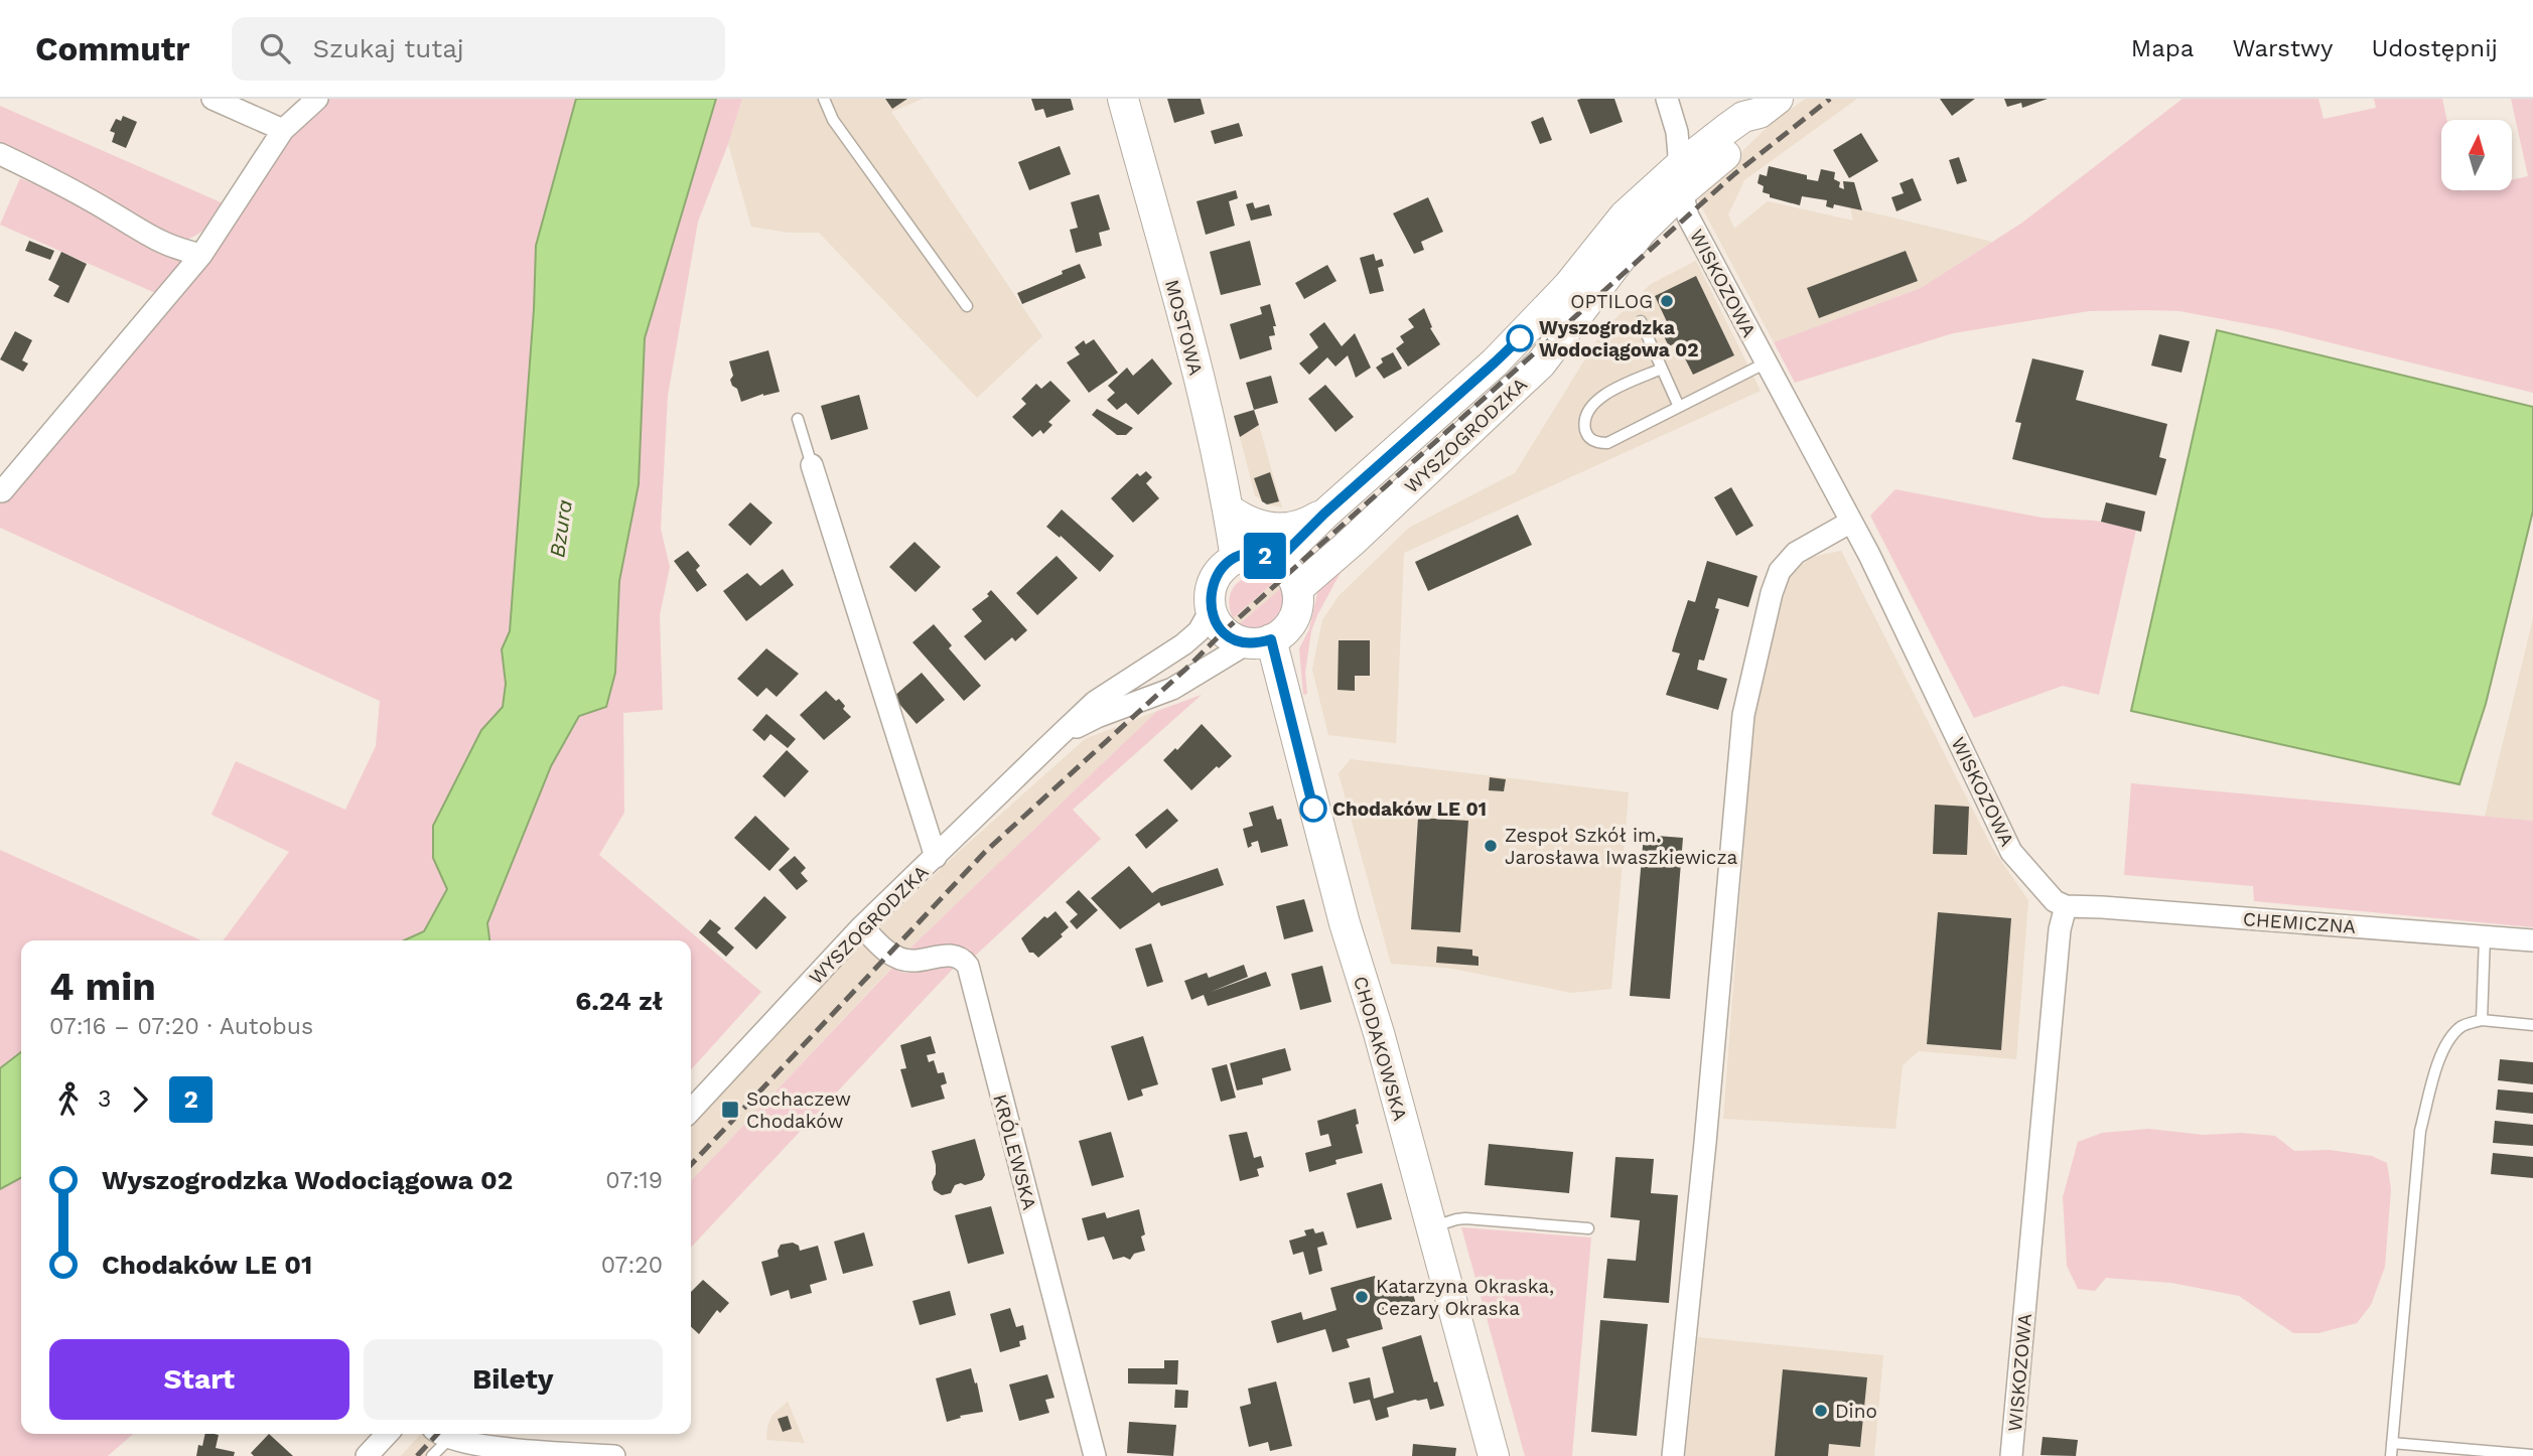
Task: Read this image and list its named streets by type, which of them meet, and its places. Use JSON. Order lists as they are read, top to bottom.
{
  "streets": {
    "main road": ["MOSTOWA", "WYSZOGRODZKA", "CHODAKOWSKA"],
    "street": ["WISKOZOWA", "CHEMICZNA", "KRÓLEWSKA"]
  },
  "crossings": [
    ["WISKOZOWA", "WYSZOGRODZKA"],
    ["WISKOZOWA", "CHEMICZNA"],
    ["MOSTOWA", "WYSZOGRODZKA"],
    ["MOSTOWA", "CHODAKOWSKA"],
    ["WYSZOGRODZKA", "CHODAKOWSKA"],
    ["WYSZOGRODZKA", "KRÓLEWSKA"]
  ],
  "water": ["Bzura"],
  "places": {
    "other": [
      "OPTILOG",
      "Wyszogrodzka Wodociągowa 02",
      "Chodaków LE 01",
      "Zespoł Szkół im. Jarosława Iwaszkiewicza",
      "Katarzyna Okraska, Cezary Okraska",
      "Dino"
    ],
    "transit": ["Sochaczew Chodaków"]
  },
  "lines": ["bus line 2"],
  "north": "top",
  "page": {
    "header": "Commutr",
    "search": "Szukaj tutaj",
    "nav": ["Mapa", "Warstwy", "Udostępnij"],
    "on_map": "2",
    "heading": ["4 min", "07:16 – 07:20 · Autobus", "6.24 zł"],
    "legs": ["3", "2"],
    "list": [
      {
        "name": "Wyszogrodzka Wodociągowa 02",
        "value": "07:19"
      },
      {
        "name": "Chodaków LE 01",
        "value": "07:20"
      }
    ],
    "buttons": ["Start", "Bilety"]
  }
}
